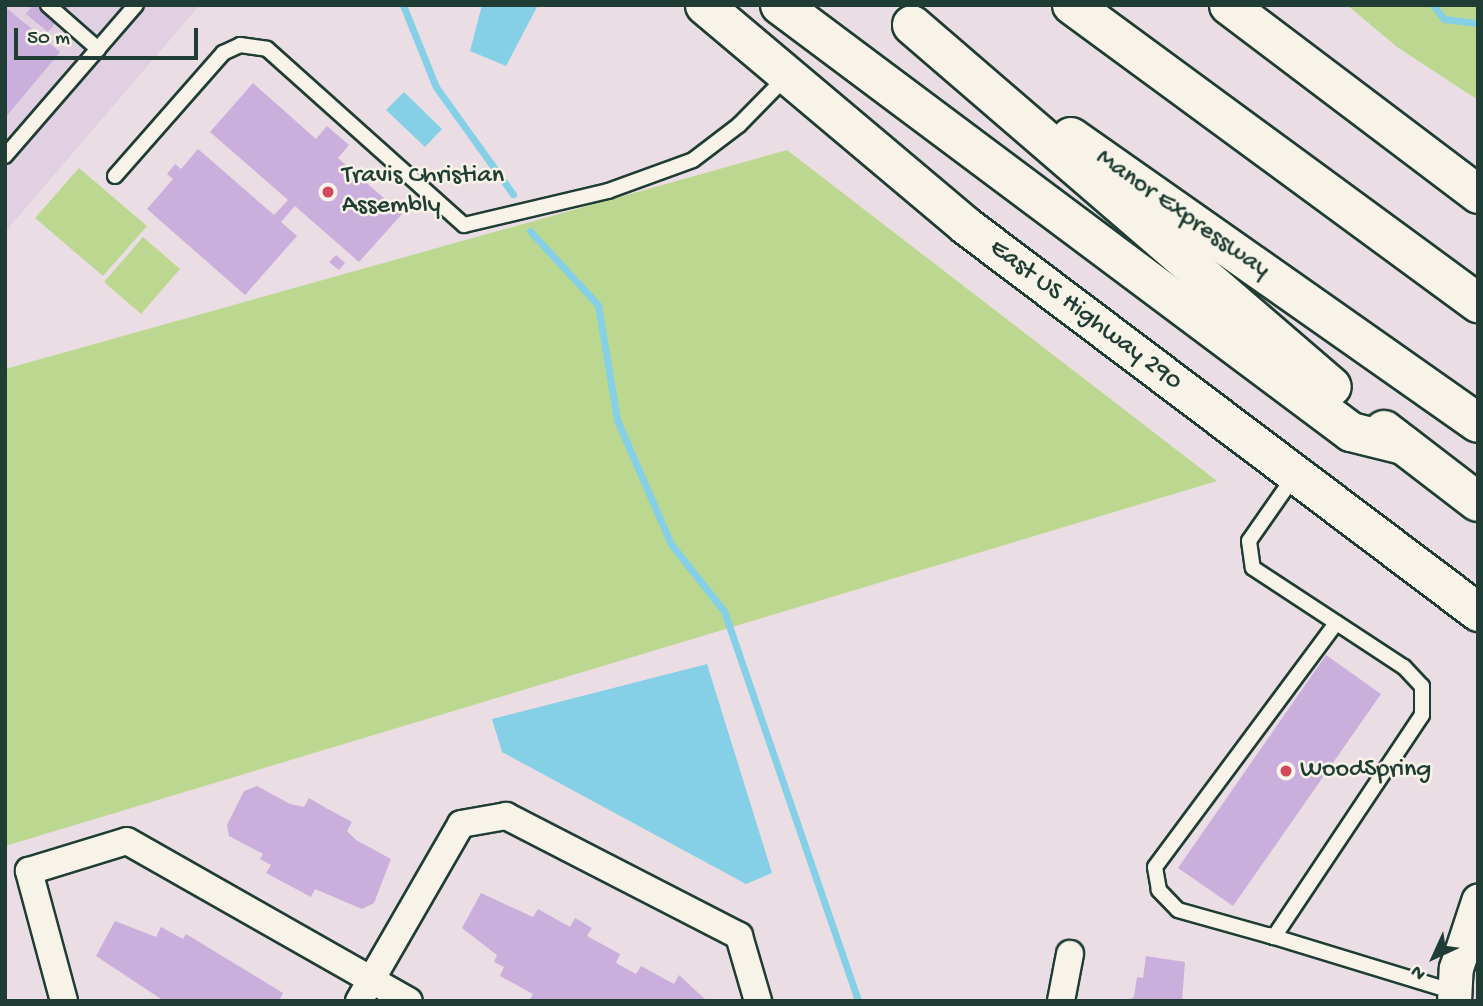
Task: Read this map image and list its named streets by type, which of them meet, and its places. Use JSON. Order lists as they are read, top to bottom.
{
  "streets": {
    "highway": ["Manor Expressway"],
    "main road": ["East US Highway 290"]
  },
  "places": ["Travis Christian Assembly", "WoodSpring"],
  "scale_bar": "50 m",
  "north": "bottom left"
}
